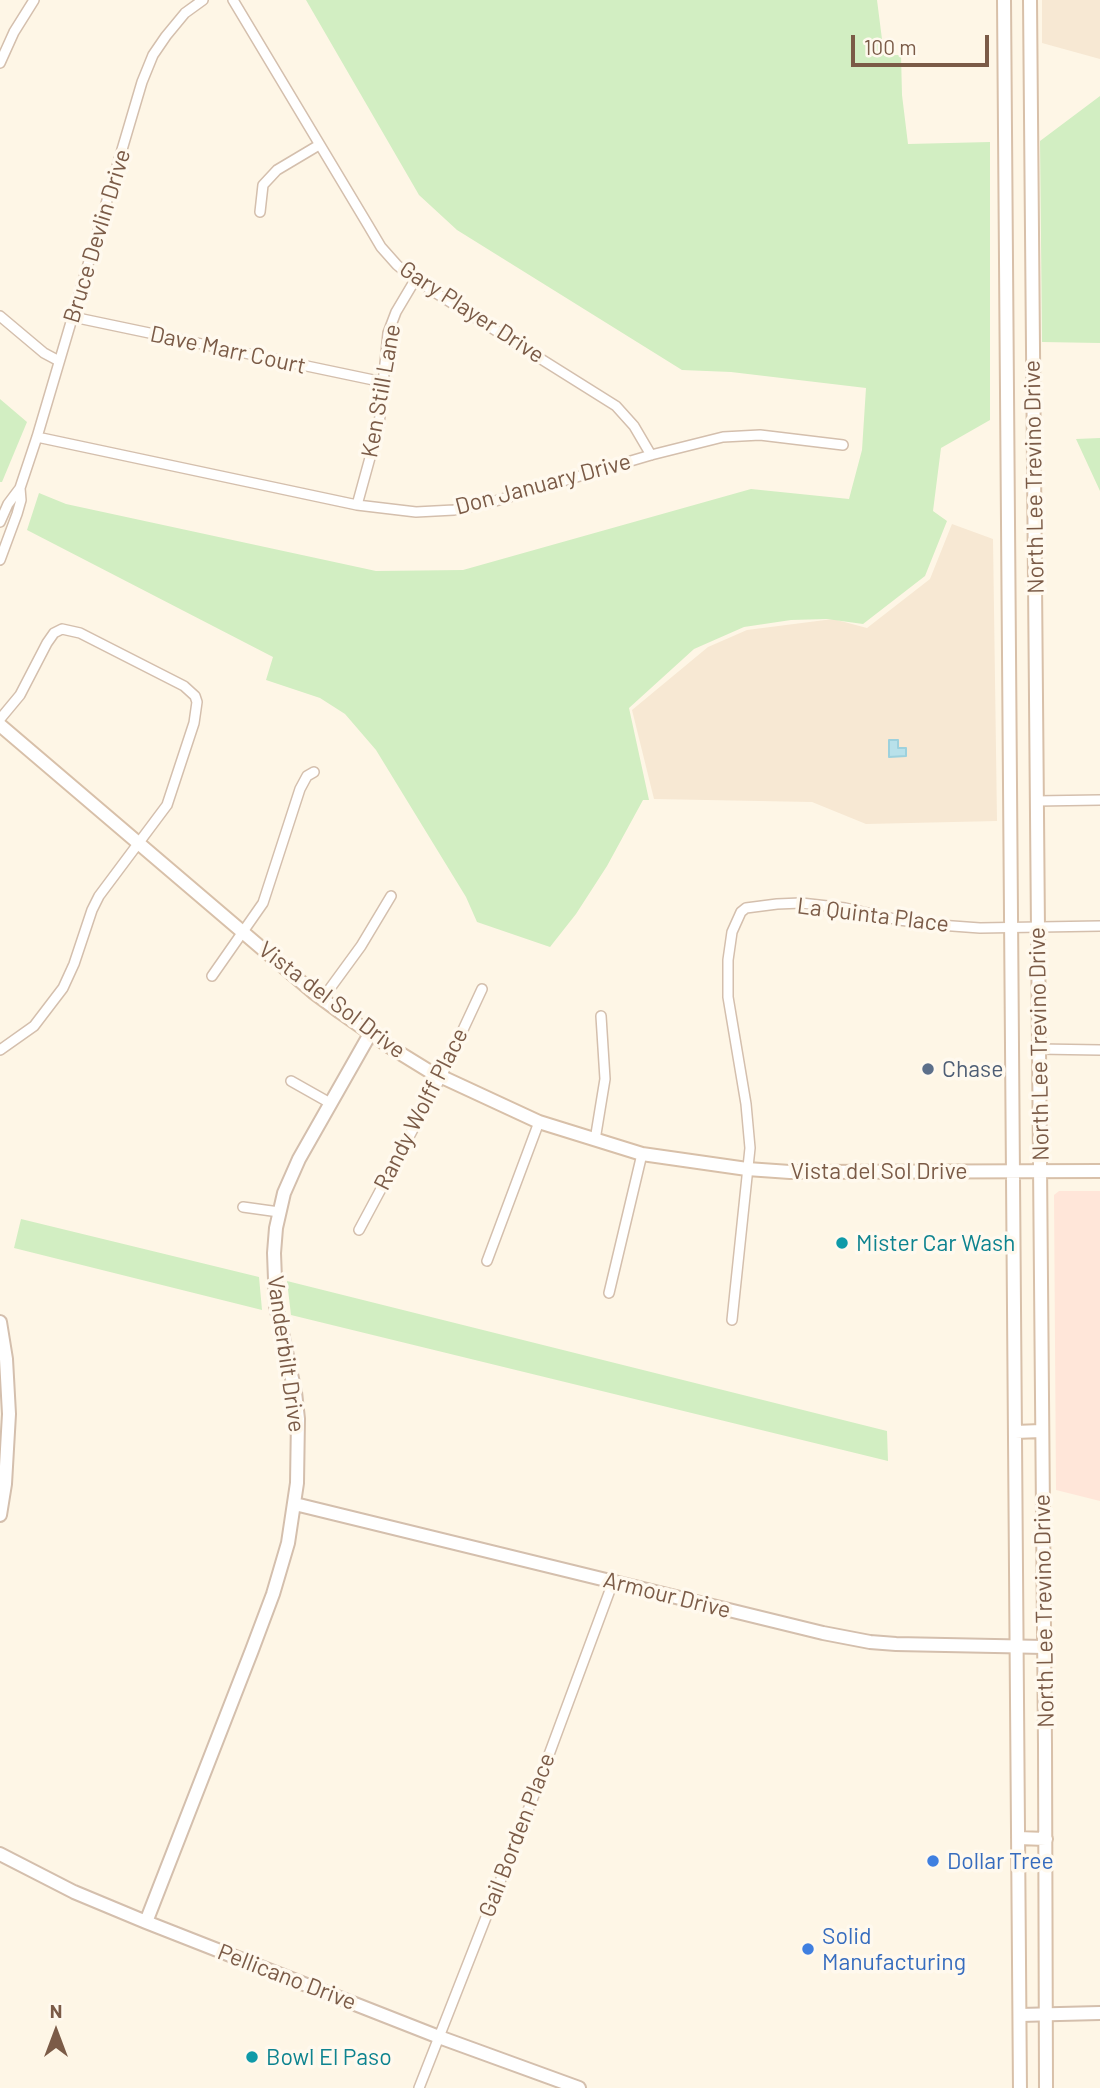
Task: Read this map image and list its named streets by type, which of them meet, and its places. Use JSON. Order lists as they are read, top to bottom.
{
  "streets": {
    "main road": [
      "North Lee Trevino Drive",
      "Vista del Sol Drive",
      "Vanderbilt Drive",
      "Armour Drive",
      "Pellicano Drive"
    ],
    "street": [
      "Bruce Devlin Drive",
      "Gary Player Drive",
      "Dave Marr Court",
      "Ken Still Lane",
      "Don January Drive",
      "La Quinta Place",
      "Randy Wolff Place",
      "Gail Borden Place"
    ]
  },
  "crossings": [
    ["Bruce Devlin Drive", "Dave Marr Court"],
    ["Bruce Devlin Drive", "Don January Drive"],
    ["Gary Player Drive", "Ken Still Lane"],
    ["Gary Player Drive", "Don January Drive"],
    ["Dave Marr Court", "Ken Still Lane"],
    ["Ken Still Lane", "Don January Drive"],
    ["North Lee Trevino Drive", "La Quinta Place"],
    ["North Lee Trevino Drive", "Vista del Sol Drive"],
    ["North Lee Trevino Drive", "Armour Drive"],
    ["La Quinta Place", "Vista del Sol Drive"],
    ["Vista del Sol Drive", "Randy Wolff Place"],
    ["Vista del Sol Drive", "Vanderbilt Drive"],
    ["Vanderbilt Drive", "Armour Drive"],
    ["Vanderbilt Drive", "Pellicano Drive"],
    ["Armour Drive", "Gail Borden Place"],
    ["Gail Borden Place", "Pellicano Drive"]
  ],
  "places": [
    "Chase",
    "Mister Car Wash",
    "Dollar Tree",
    "Solid Manufacturing",
    "Bowl El Paso"
  ],
  "scale_bar": "100 m",
  "north": "top"
}
